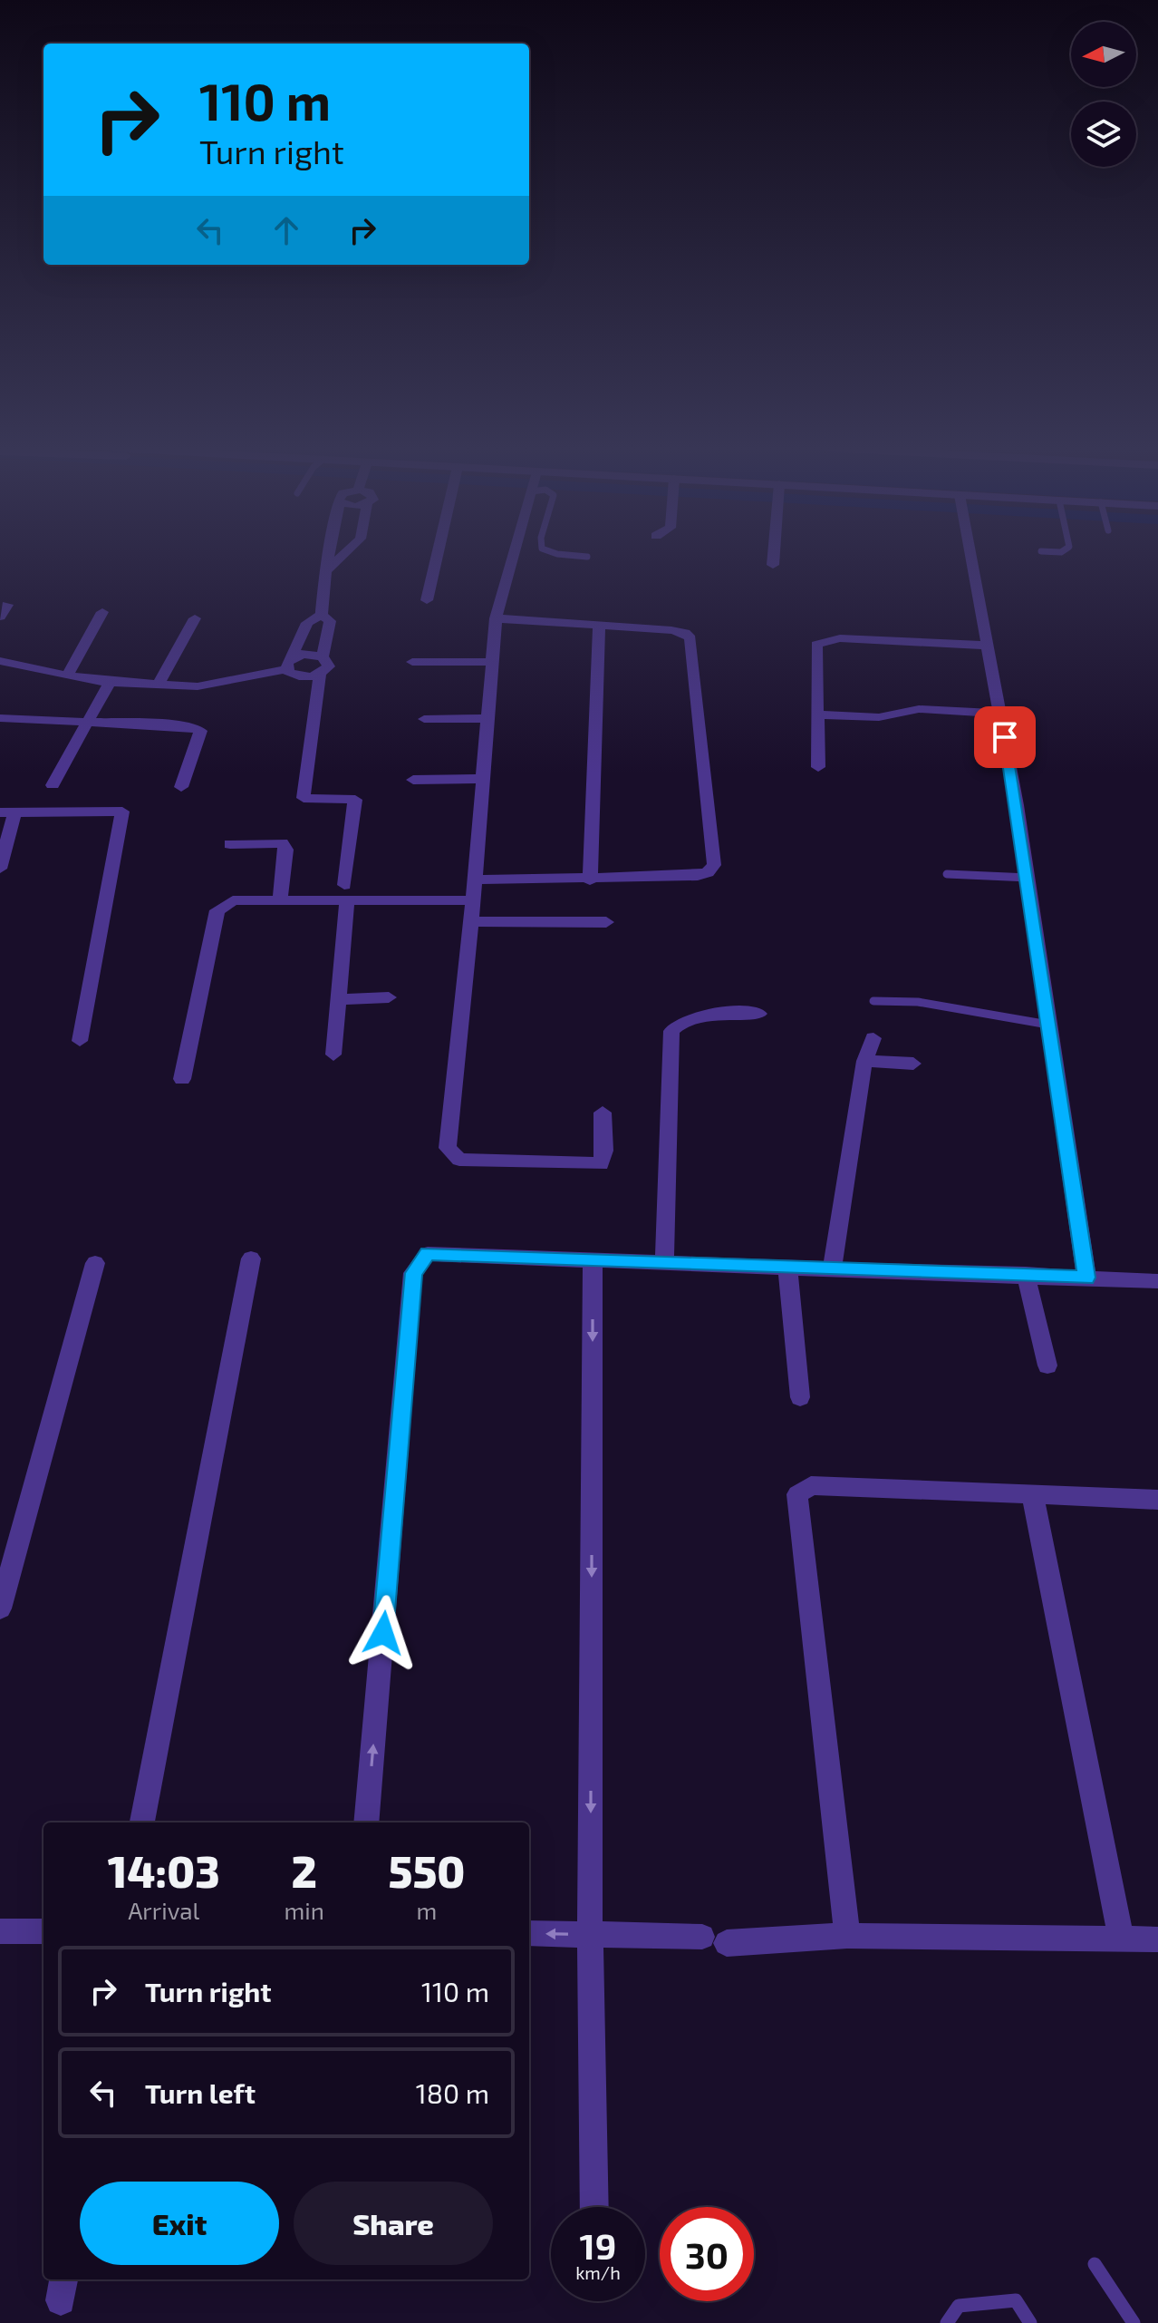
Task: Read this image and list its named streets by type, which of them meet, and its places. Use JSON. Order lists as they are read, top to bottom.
{
  "north": "left",
  "page": {
    "turn": ["110 m", "Turn right"],
    "eta": [
      "14:03",
      "Arrival",
      "2",
      "min",
      "550",
      "m"
    ],
    "list": [
      {
        "name": "Turn right",
        "value": "110 m"
      },
      {
        "name": "Turn left",
        "value": "180 m"
      }
    ],
    "buttons": ["Exit", "Share"],
    "speed": "19 km/h",
    "limit": "30"
  }
}
